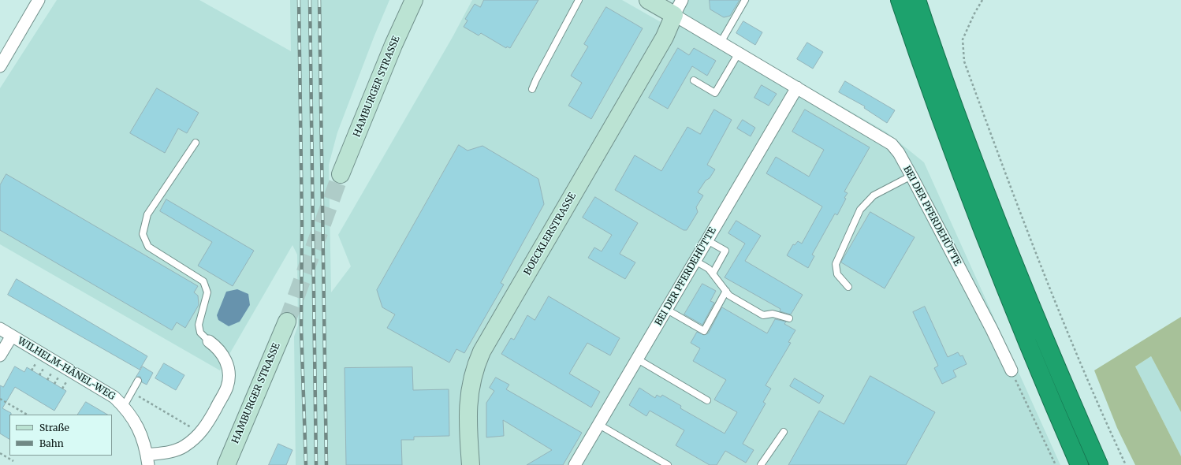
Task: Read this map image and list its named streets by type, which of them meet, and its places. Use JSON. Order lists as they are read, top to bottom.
{
  "streets": {
    "street": [
      "HAMBURGER STRASSE",
      "BEI DER PFERDEHÜTTE",
      "BOECKLERSTRASSE",
      "WILHELM-HÄNEL-WEG"
    ]
  },
  "crossings": [
    ["BEI DER PFERDEHÜTTE", "BOECKLERSTRASSE"]
  ],
  "legend": ["Straße", "Bahn"]
}
